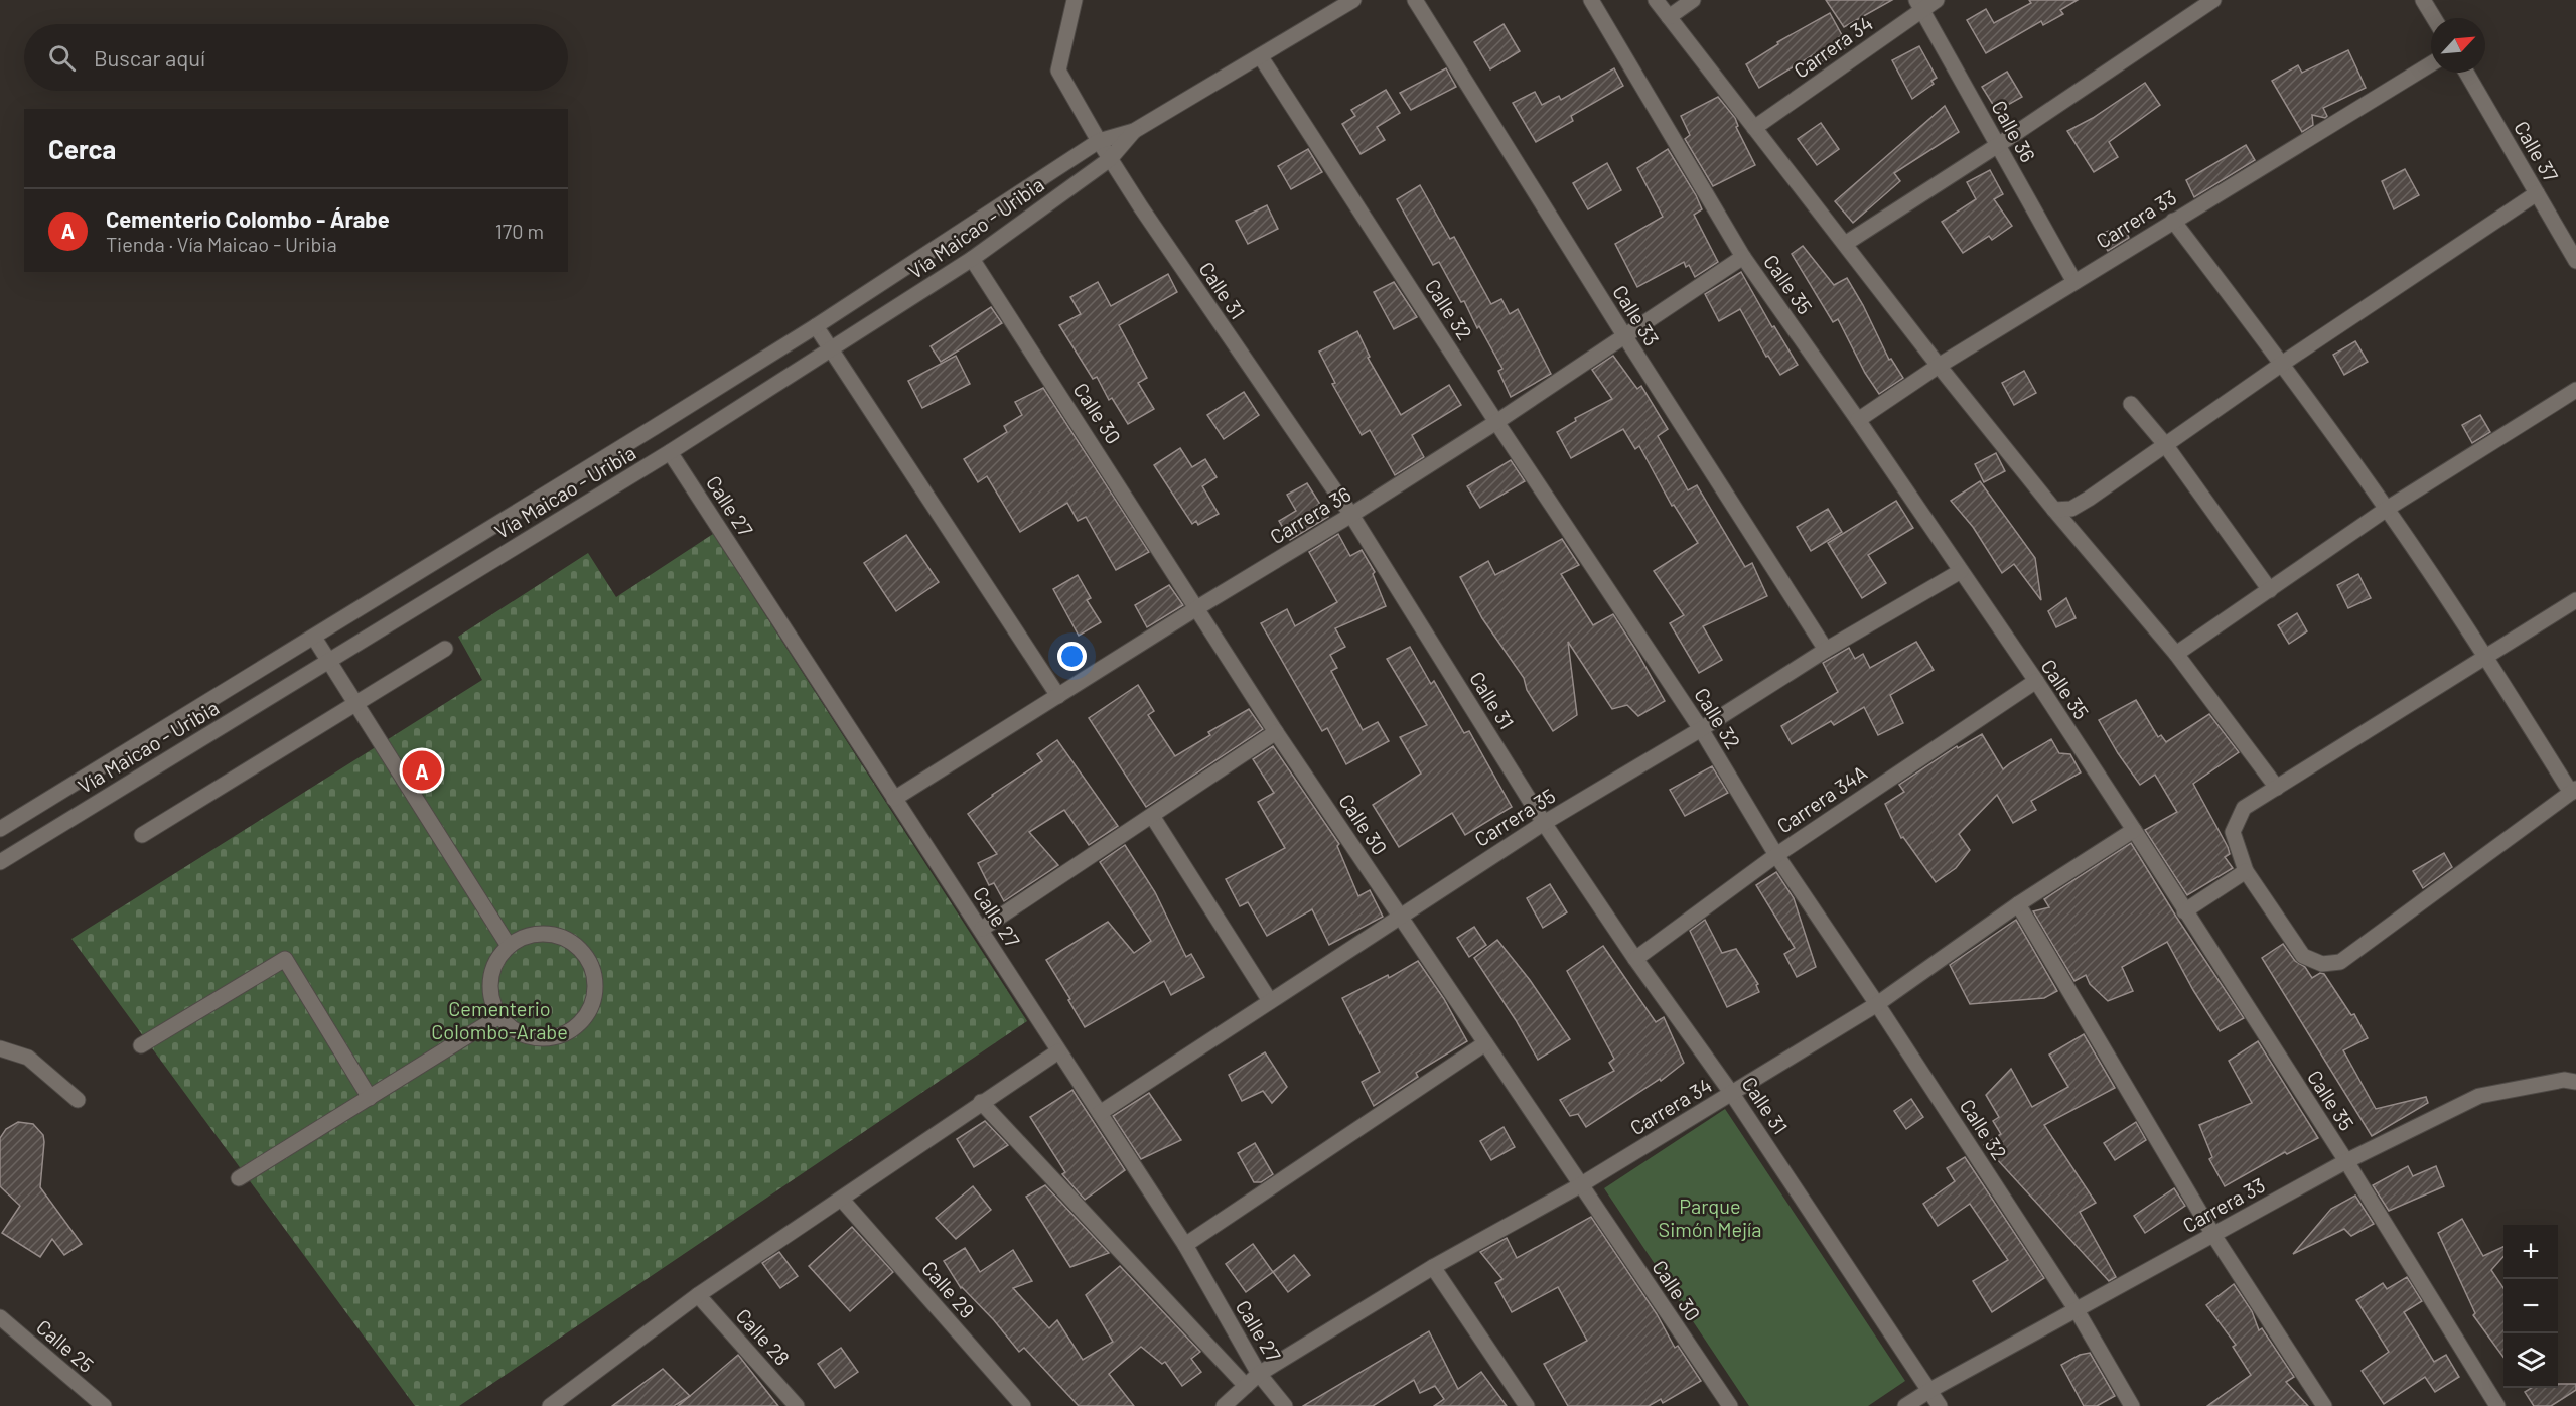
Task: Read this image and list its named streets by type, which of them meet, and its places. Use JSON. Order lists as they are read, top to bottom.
{
  "streets": {
    "street": [
      "Carrera 34",
      "Calle 36",
      "Calle 37",
      "Carrera 33",
      "Vía Maicao - Uribia",
      "Calle 35",
      "Calle 31",
      "Calle 32",
      "Calle 33",
      "Calle 30",
      "Calle 27",
      "Carrera 36",
      "Carrera 34A",
      "Carrera 35",
      "Calle 29",
      "Calle 28",
      "Calle 25"
    ]
  },
  "crossings": [
    ["Carrera 34", "Calle 36"],
    ["Carrera 34", "Calle 35"],
    ["Carrera 34", "Calle 31"],
    ["Carrera 34", "Calle 32"],
    ["Carrera 34", "Calle 30"],
    ["Carrera 34", "Calle 27"],
    ["Calle 36", "Carrera 33"],
    ["Carrera 33", "Calle 35"],
    ["Carrera 33", "Calle 31"],
    ["Carrera 33", "Calle 32"],
    ["Vía Maicao - Uribia", "Calle 31"],
    ["Vía Maicao - Uribia", "Calle 32"],
    ["Vía Maicao - Uribia", "Calle 30"],
    ["Vía Maicao - Uribia", "Calle 27"],
    ["Calle 35", "Carrera 36"],
    ["Calle 35", "Carrera 34A"],
    ["Calle 35", "Carrera 35"],
    ["Calle 31", "Carrera 36"],
    ["Calle 31", "Carrera 34A"],
    ["Calle 31", "Carrera 35"],
    ["Calle 32", "Carrera 36"],
    ["Calle 32", "Carrera 34A"],
    ["Calle 32", "Carrera 35"],
    ["Calle 33", "Carrera 36"],
    ["Calle 33", "Carrera 35"],
    ["Calle 30", "Carrera 36"],
    ["Calle 30", "Carrera 35"],
    ["Calle 27", "Carrera 36"],
    ["Calle 27", "Carrera 35"]
  ],
  "parks": ["Cementerio Colombo-Arabe", "Parque Simón Mejía"],
  "north": "top right",
  "page": {
    "search": "Buscar aquí",
    "heading": "Cerca",
    "list": [
      {
        "mark": "A",
        "name": "Cementerio Colombo - Árabe",
        "note": "Tienda · Vía Maicao - Uribia",
        "value": "170 m"
      }
    ],
    "pins": "A",
    "map_buttons": ["+", "−"]
  }
}
